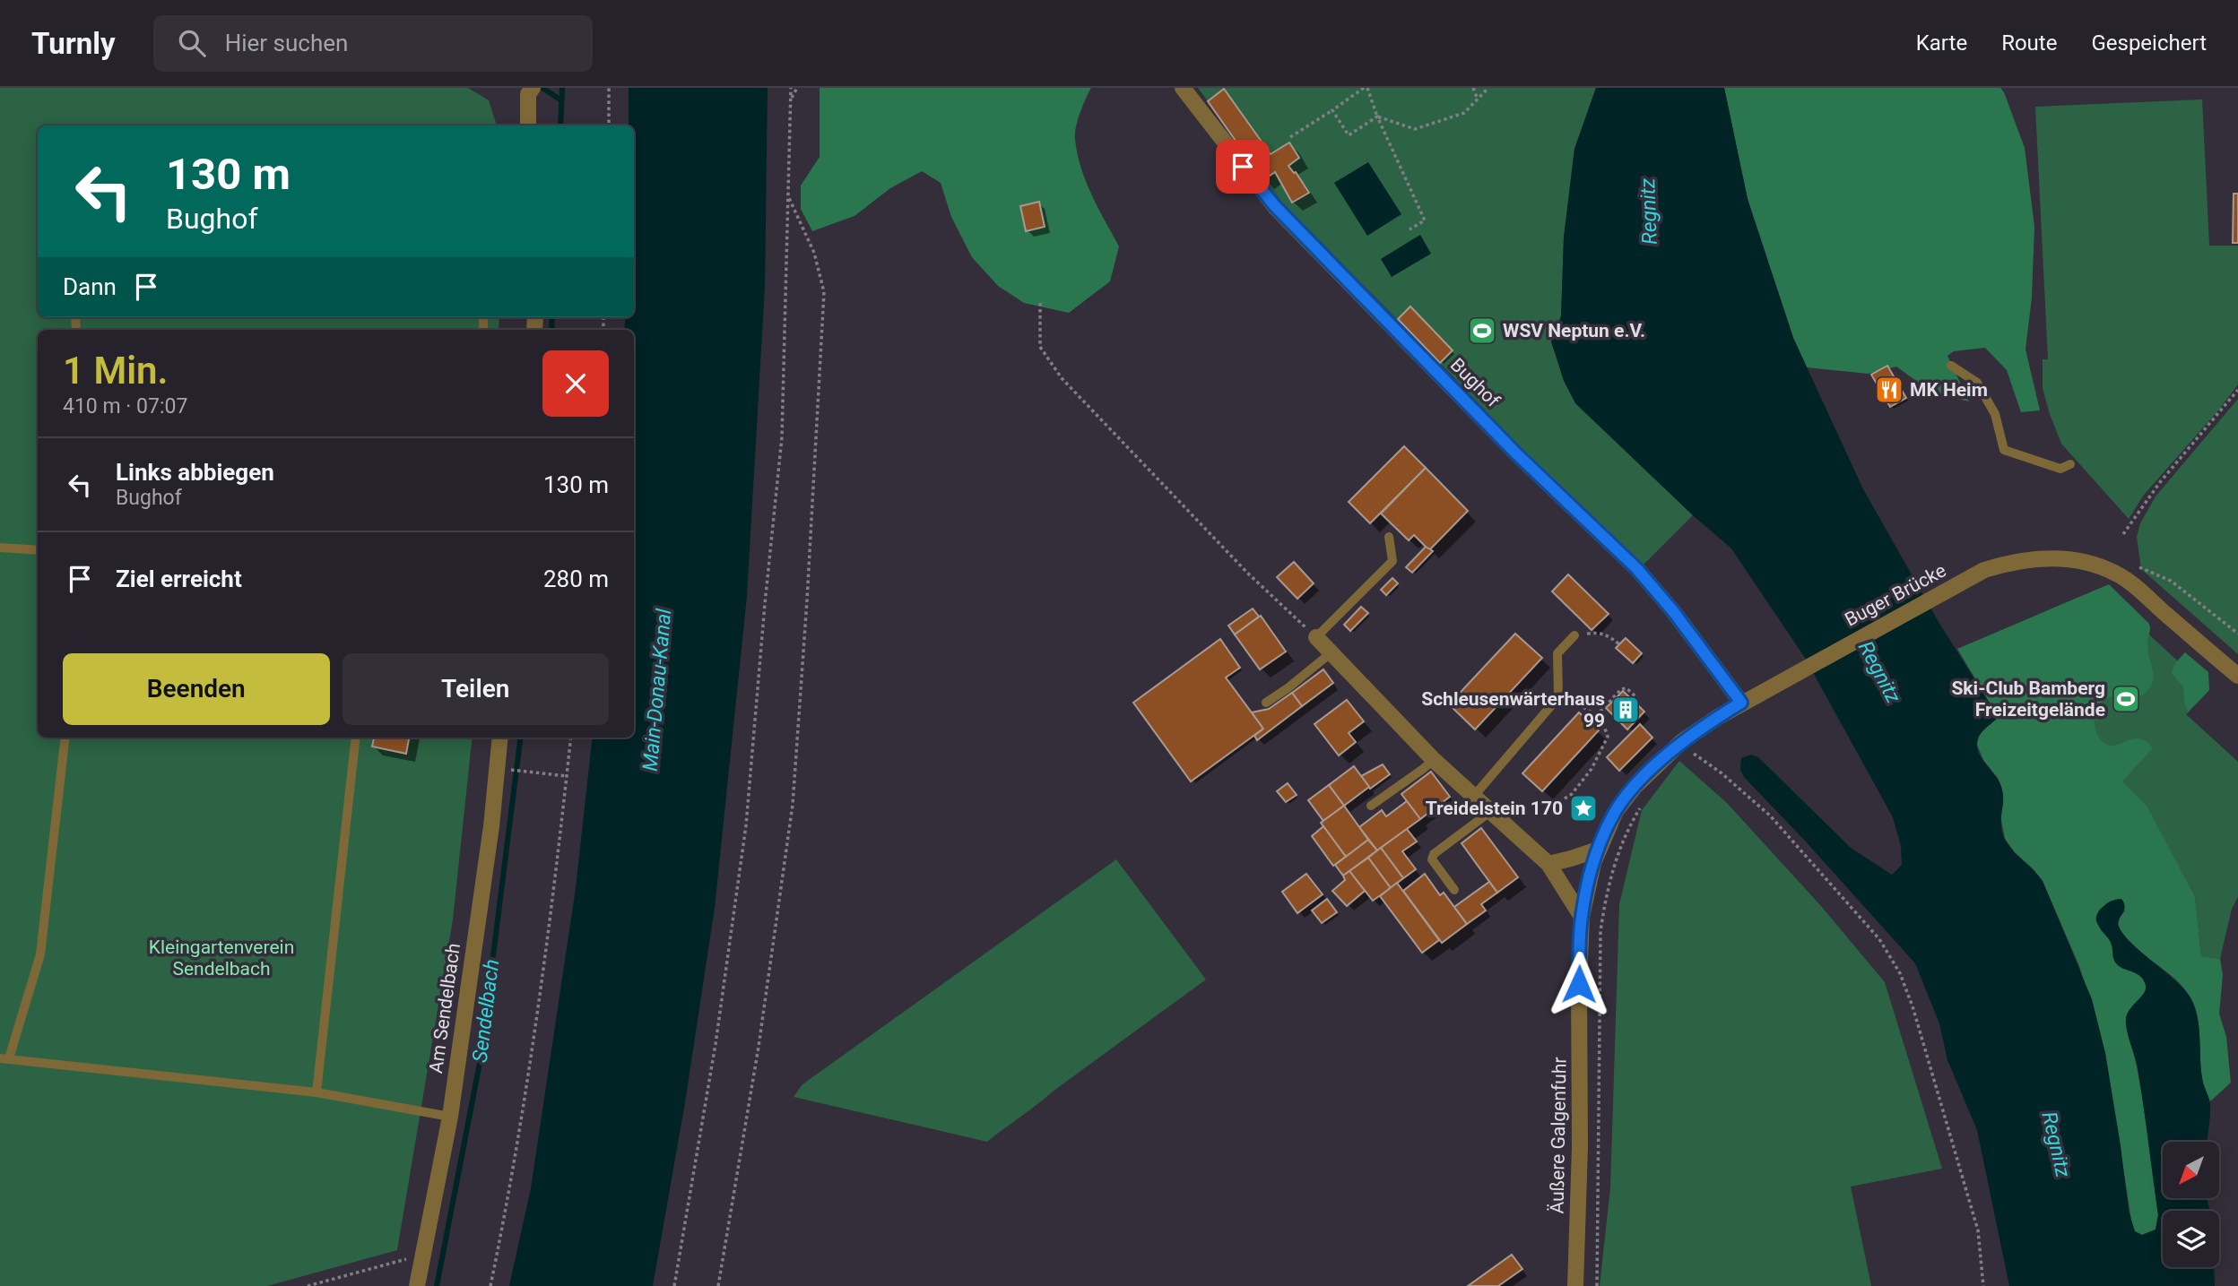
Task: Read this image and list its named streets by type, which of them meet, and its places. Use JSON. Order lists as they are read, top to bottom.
{
  "streets": {
    "street": [
      "Bughof",
      "Buger Brücke",
      "Am Sendelbach",
      "Äußere Galgenfuhr"
    ]
  },
  "crossings": [
    ["Bughof", "Buger Brücke"],
    ["Buger Brücke", "Äußere Galgenfuhr"]
  ],
  "water": ["Regnitz", "Main-Donau-Kanal", "Sendelbach"],
  "parks": ["Kleingartenverein Sendelbach"],
  "places": {
    "sports": ["WSV Neptun e.V.", "Ski-Club Bamberg Freizeitgelände"],
    "restaurant": ["MK Heim"],
    "building": ["Schleusenwärterhaus 99"],
    "place": ["Treidelstein 170"]
  },
  "north": "bottom left",
  "page": {
    "header": "Turnly",
    "search": "Hier suchen",
    "nav": ["Karte", "Route", "Gespeichert"],
    "turn": ["130 m", "Bughof"],
    "then": "Dann",
    "heading": ["1 Min.", "410 m · 07:07"],
    "list": [
      {
        "name": "Links abbiegen",
        "note": "Bughof",
        "value": "130 m"
      },
      {
        "name": "Ziel erreicht",
        "value": "280 m"
      }
    ],
    "buttons": ["Beenden", "Teilen"]
  }
}
